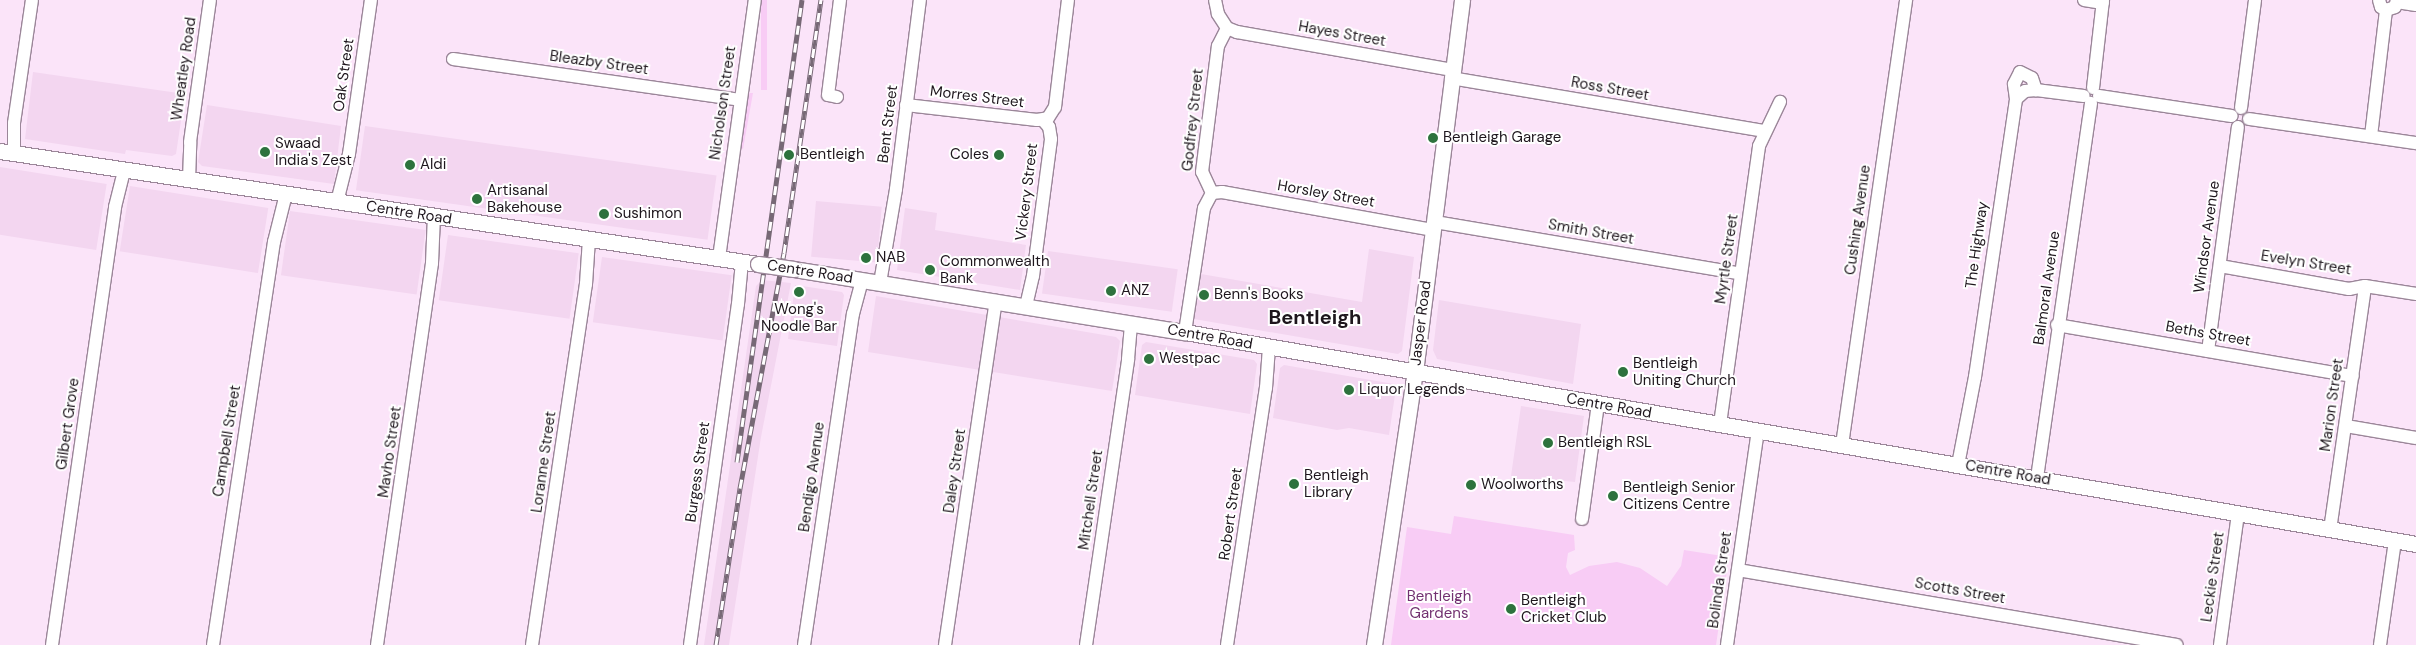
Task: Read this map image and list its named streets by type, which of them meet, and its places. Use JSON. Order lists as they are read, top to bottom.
{
  "streets": {
    "main road": ["Centre Road", "Jasper Road"],
    "street": [
      "Hayes Street",
      "Bleazby Street",
      "Wheatley Road",
      "Oak Street",
      "Ross Street",
      "Morres Street",
      "Nicholson Street",
      "Godfrey Street",
      "Bent Street",
      "Vickery Street",
      "Horsley Street",
      "Cushing Avenue",
      "Smith Street",
      "Windsor Avenue",
      "The Highway",
      "Myrtle Street",
      "Evelyn Street",
      "Balmoral Avenue",
      "Beths Street",
      "Marion Street",
      "Gilbert Grove",
      "Campbell Street",
      "Mavho Street",
      "Loranne Street",
      "Daley Street",
      "Burgess Street",
      "Bendigo Avenue",
      "Mitchell Street",
      "Robert Street",
      "Leckie Street",
      "Bolinda Street",
      "Scotts Street"
    ]
  },
  "crossings": [
    ["Hayes Street", "Ross Street"],
    ["Hayes Street", "Godfrey Street"],
    ["Hayes Street", "Jasper Road"],
    ["Bleazby Street", "Nicholson Street"],
    ["Wheatley Road", "Centre Road"],
    ["Oak Street", "Centre Road"],
    ["Ross Street", "Myrtle Street"],
    ["Ross Street", "Jasper Road"],
    ["Morres Street", "Bent Street"],
    ["Morres Street", "Vickery Street"],
    ["Nicholson Street", "Centre Road"],
    ["Godfrey Street", "Horsley Street"],
    ["Bent Street", "Centre Road"],
    ["Vickery Street", "Centre Road"],
    ["Horsley Street", "Smith Street"],
    ["Horsley Street", "Jasper Road"],
    ["Centre Road", "Cushing Avenue"],
    ["Centre Road", "The Highway"],
    ["Centre Road", "Myrtle Street"],
    ["Centre Road", "Balmoral Avenue"],
    ["Centre Road", "Jasper Road"],
    ["Centre Road", "Marion Street"],
    ["Centre Road", "Gilbert Grove"],
    ["Centre Road", "Campbell Street"],
    ["Centre Road", "Mavho Street"],
    ["Centre Road", "Loranne Street"],
    ["Centre Road", "Daley Street"],
    ["Centre Road", "Burgess Street"],
    ["Centre Road", "Bendigo Avenue"],
    ["Centre Road", "Mitchell Street"],
    ["Centre Road", "Robert Street"],
    ["Centre Road", "Leckie Street"],
    ["Centre Road", "Bolinda Street"],
    ["Smith Street", "Myrtle Street"],
    ["Smith Street", "Jasper Road"],
    ["Windsor Avenue", "Evelyn Street"],
    ["Windsor Avenue", "Beths Street"],
    ["Evelyn Street", "Marion Street"],
    ["Balmoral Avenue", "Beths Street"],
    ["Beths Street", "Marion Street"],
    ["Bolinda Street", "Scotts Street"]
  ],
  "districts": ["Bentleigh"],
  "parks": ["Bentleigh Gardens"],
  "places": [
    "Bentleigh Garage",
    "Swaad India's Zest",
    "Bentleigh",
    "Coles",
    "Aldi",
    "Artisanal Bakehouse",
    "Sushimon",
    "NAB",
    "Commonwealth Bank",
    "ANZ",
    "Wong's Noodle Bar",
    "Benn's Books",
    "Westpac",
    "Bentleigh Uniting Church",
    "Liquor Legends",
    "Bentleigh RSL",
    "Bentleigh Library",
    "Woolworths",
    "Bentleigh Senior Citizens Centre",
    "Bentleigh Cricket Club"
  ]
}
